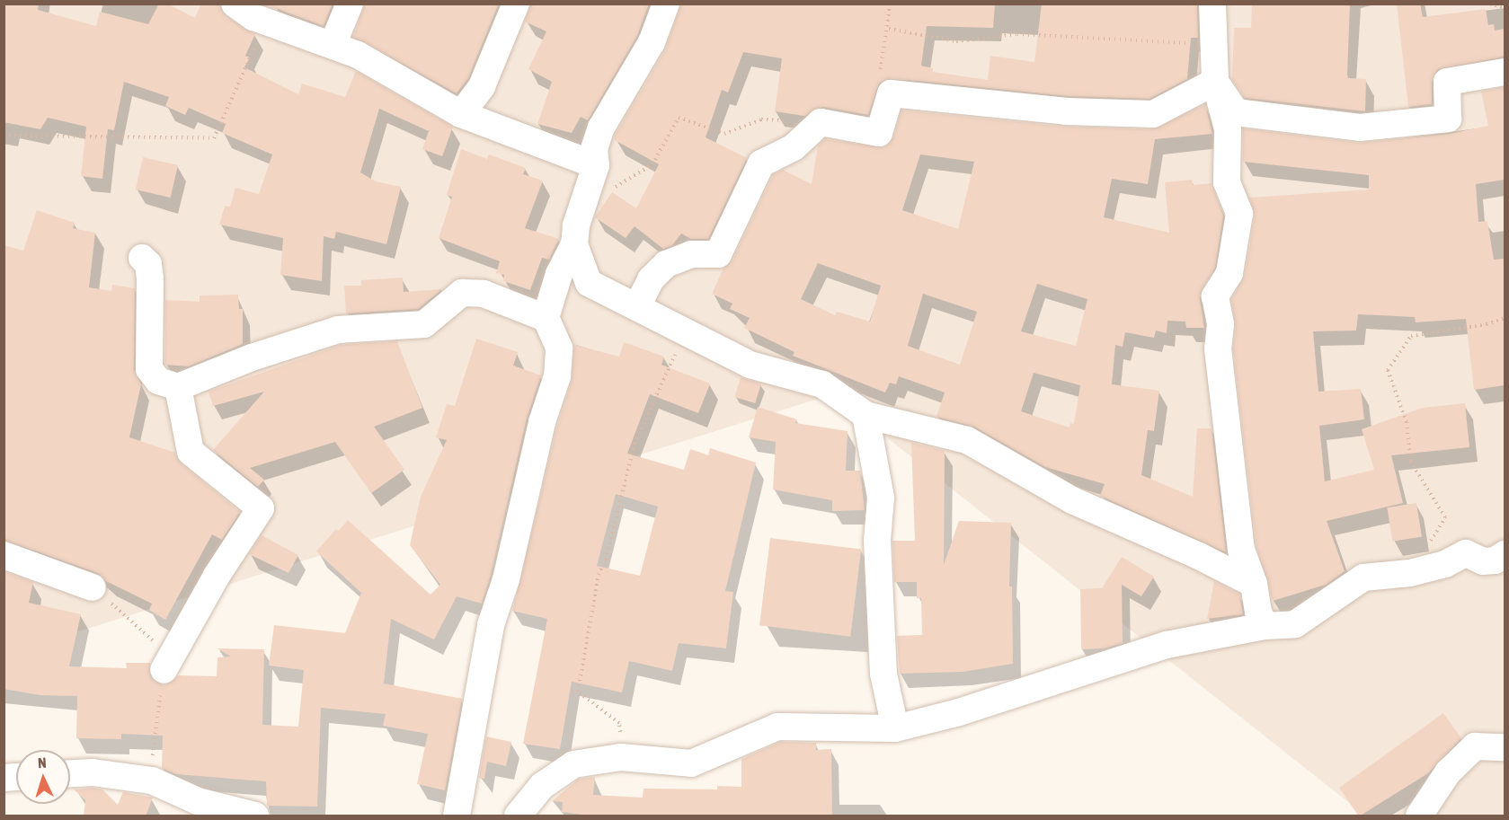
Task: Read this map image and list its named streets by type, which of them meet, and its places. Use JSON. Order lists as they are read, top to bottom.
{
  "north": "top"
}
